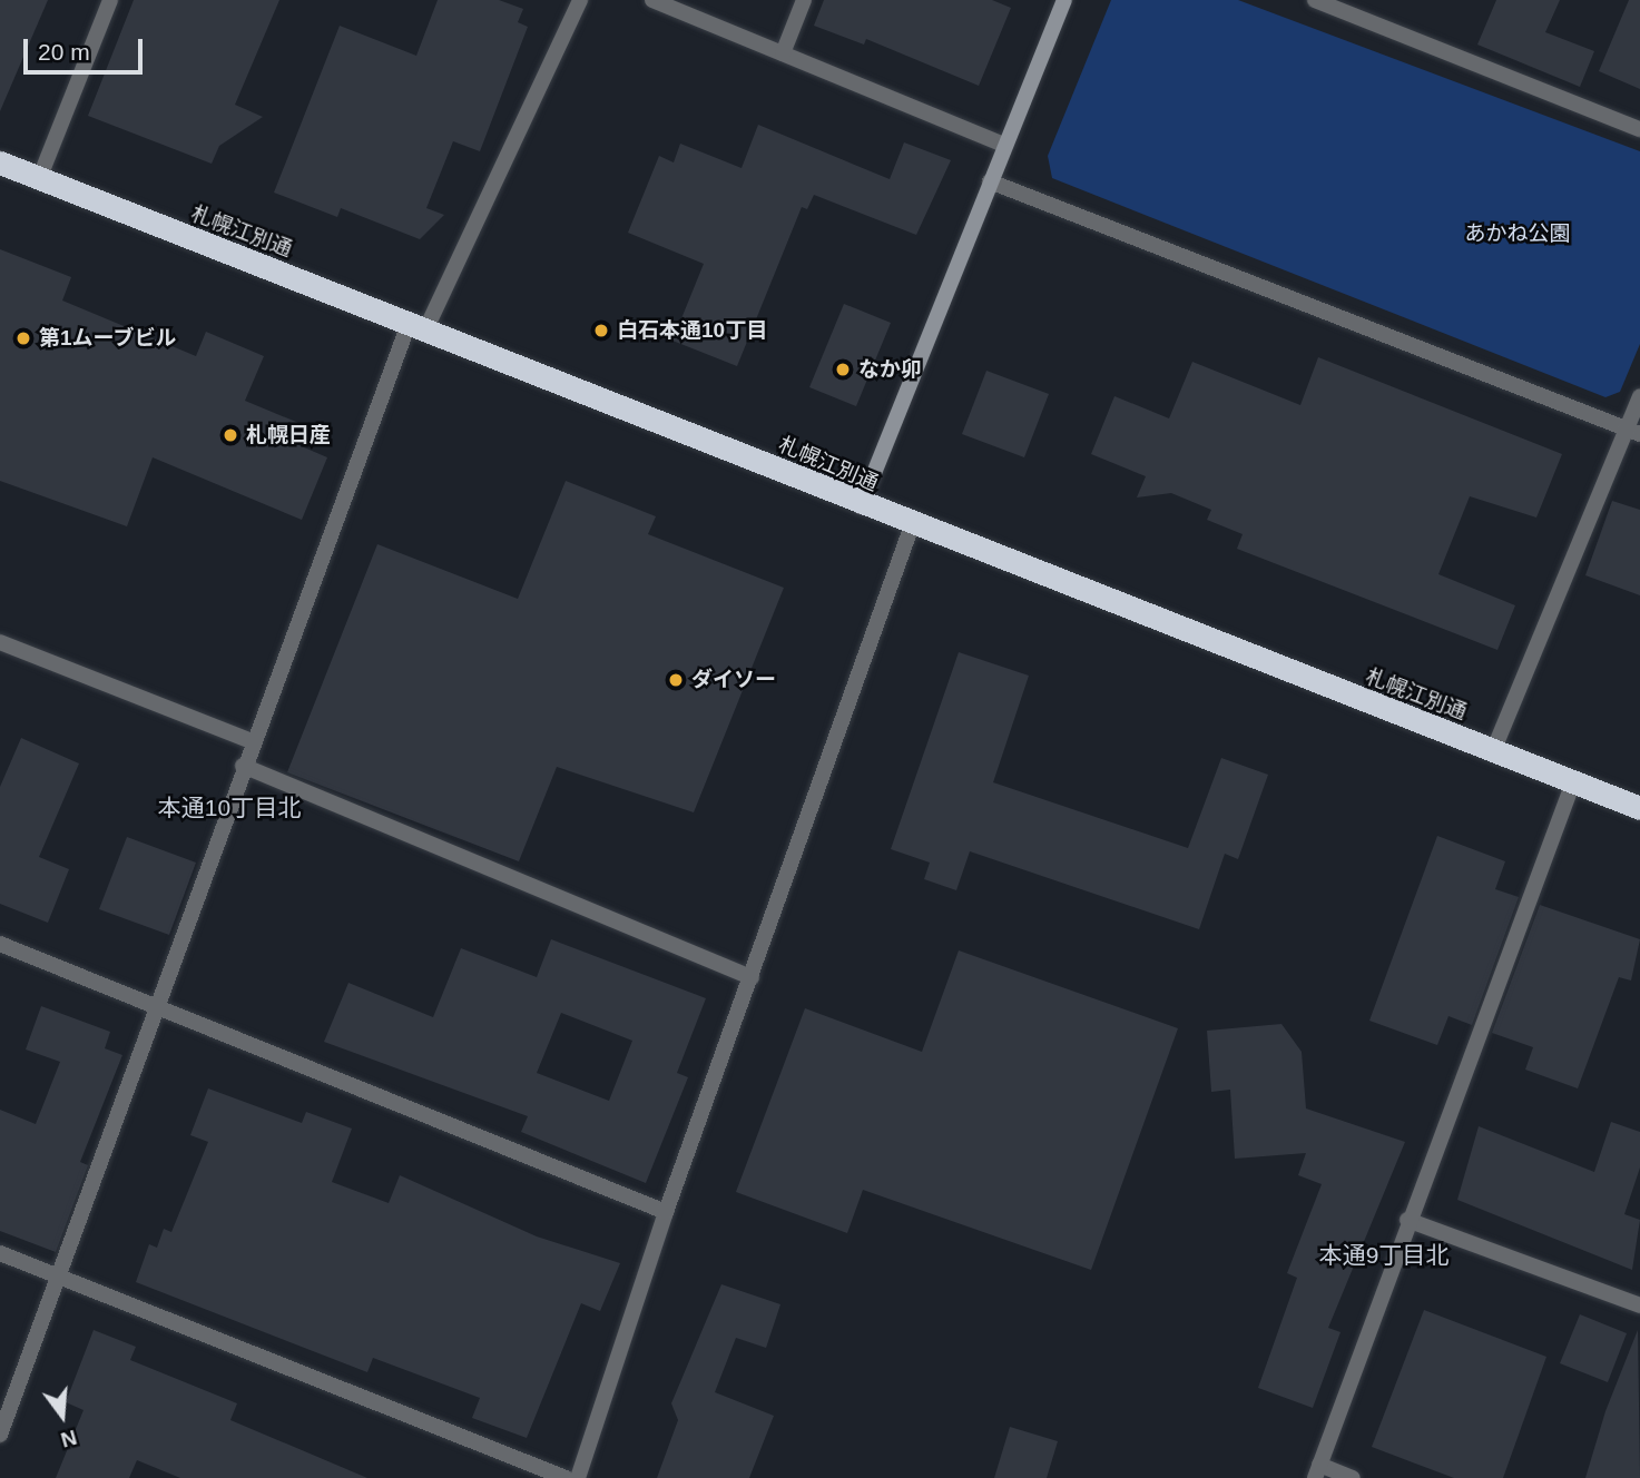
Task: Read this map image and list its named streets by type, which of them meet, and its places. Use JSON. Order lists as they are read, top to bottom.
{
  "streets": {
    "highway": ["札幌江別通"]
  },
  "districts": ["本通10丁目北", "本通9丁目北"],
  "parks": ["あかね公園"],
  "places": [
    "白石本通10丁目",
    "第1ムーブビル",
    "なか卯",
    "札幌日産",
    "ダイソー"
  ],
  "scale_bar": "20 m",
  "north": "bottom"
}
